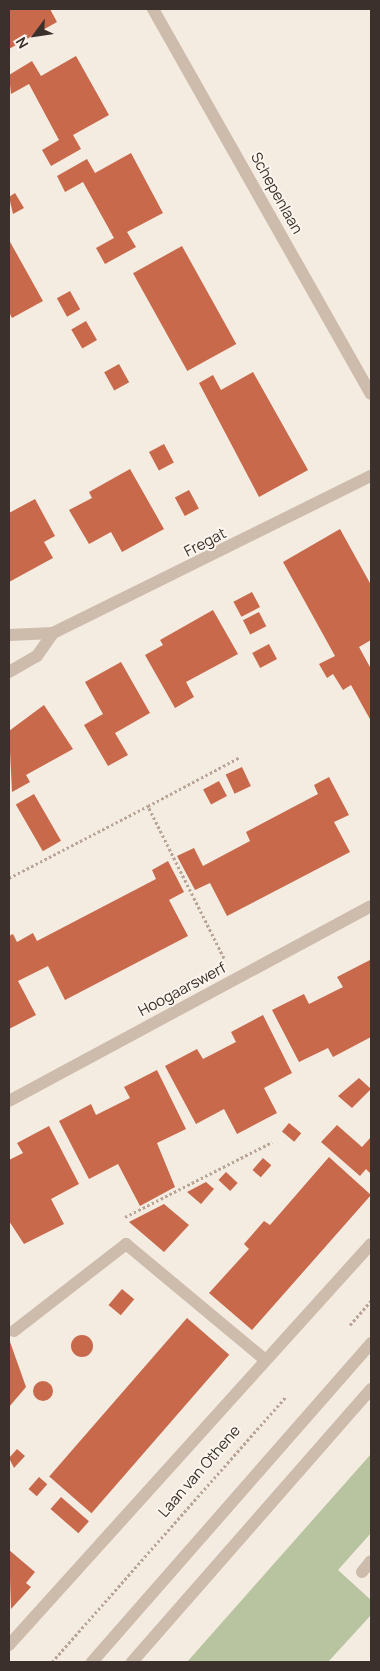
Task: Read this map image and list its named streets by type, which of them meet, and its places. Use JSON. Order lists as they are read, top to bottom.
{
  "streets": {
    "street": [
      "Schepenlaan",
      "Fregat",
      "Hoogaarswerf",
      "Laan van Othene"
    ]
  },
  "north": "bottom left"
}
